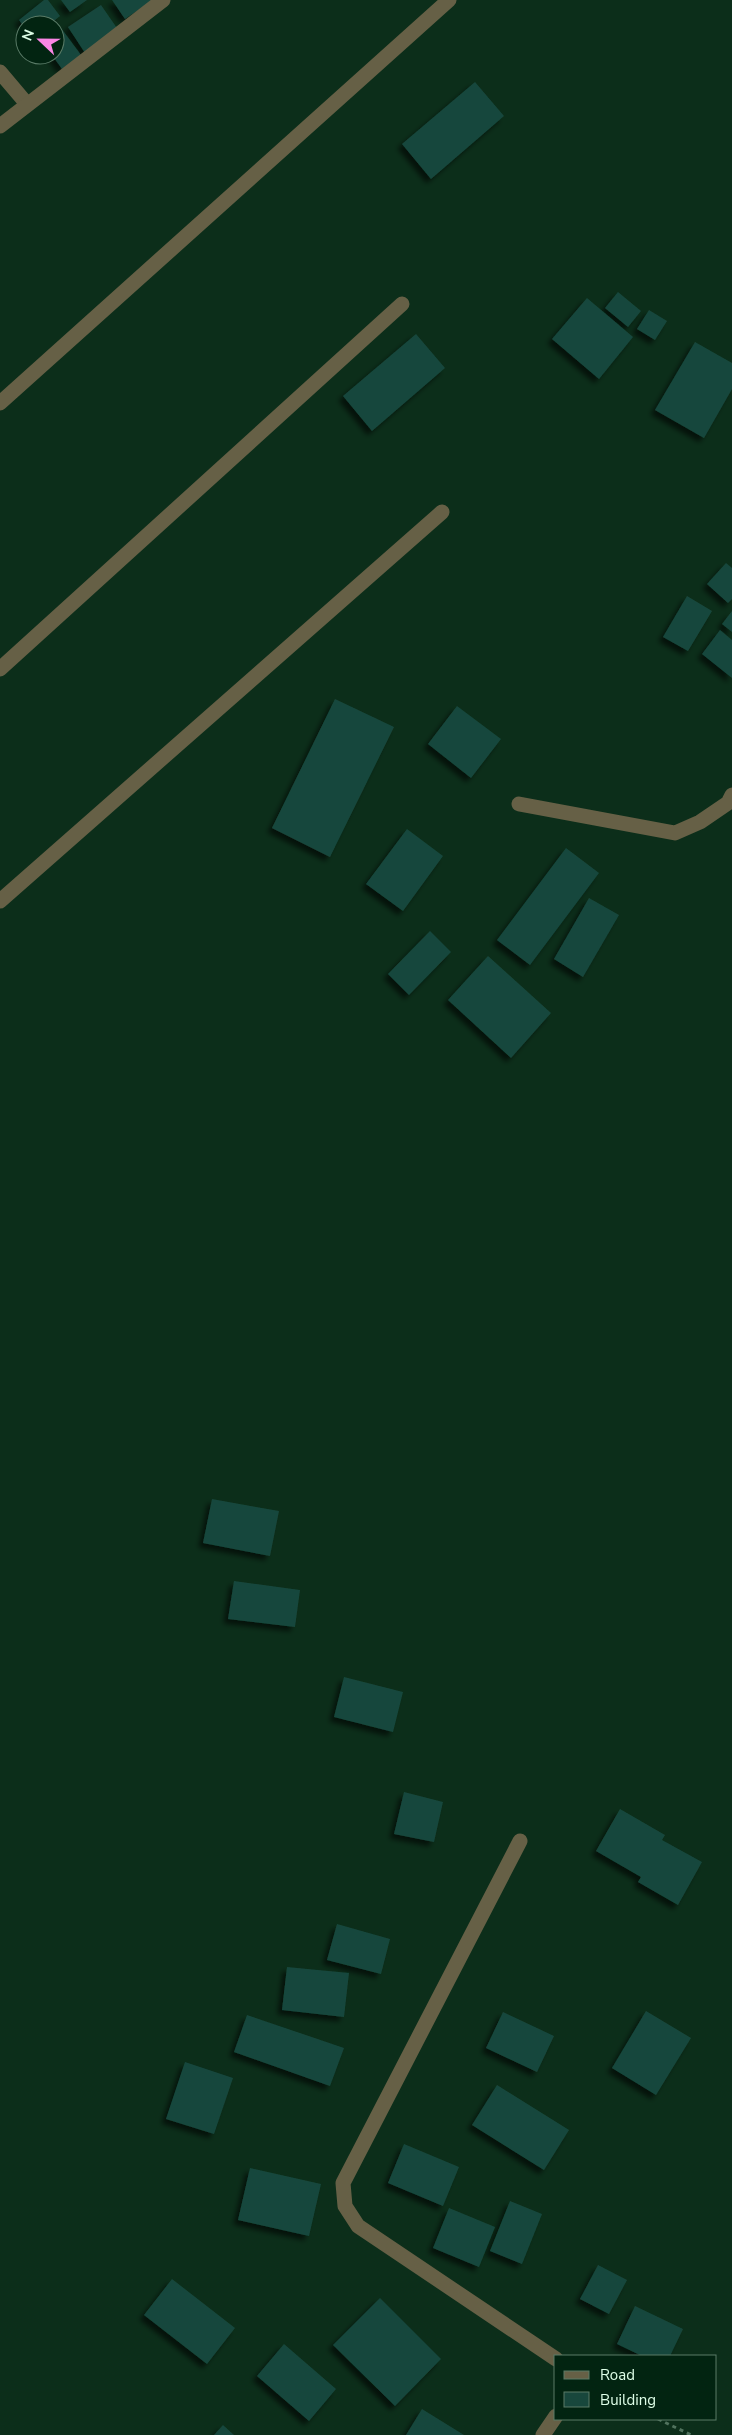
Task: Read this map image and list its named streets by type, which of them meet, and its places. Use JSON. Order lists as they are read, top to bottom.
{
  "legend": ["Road", "Building"],
  "north": "left"
}
